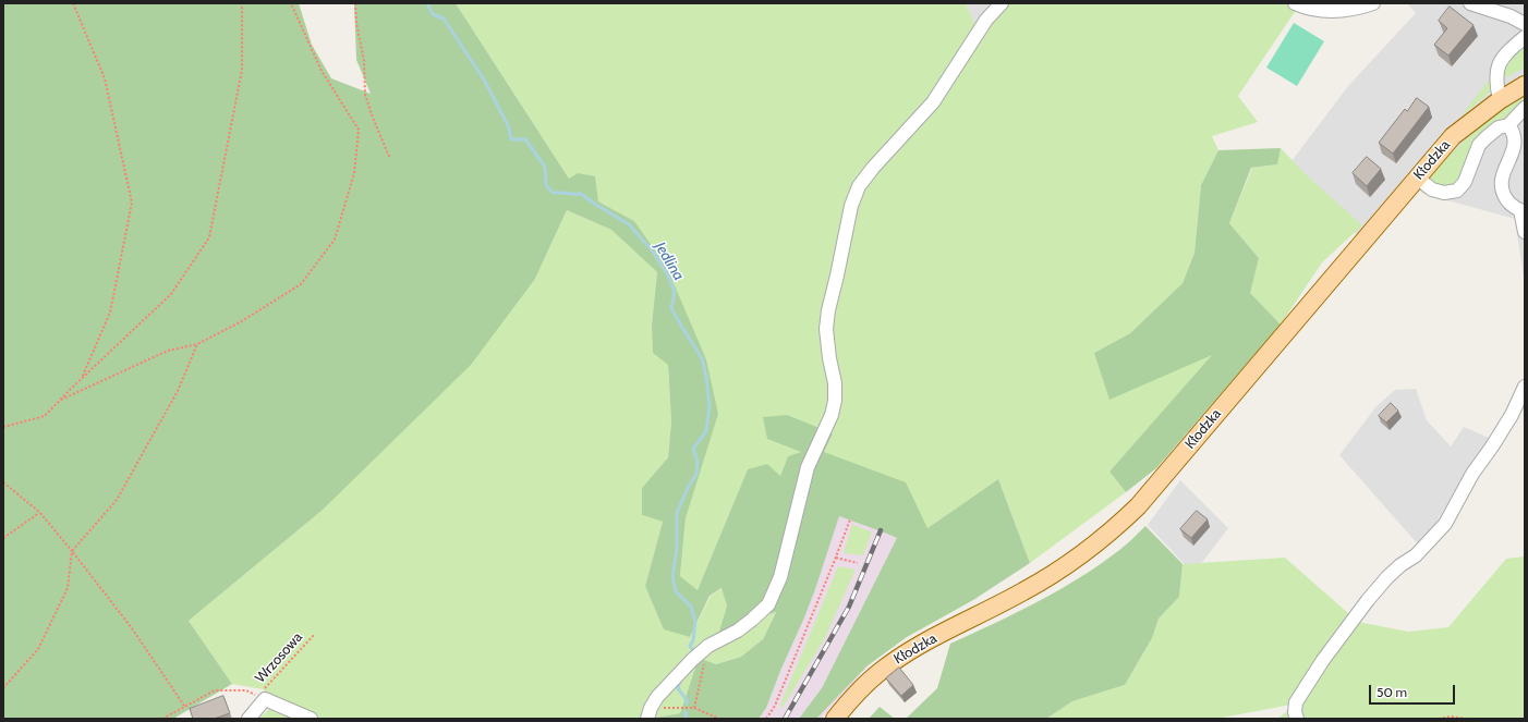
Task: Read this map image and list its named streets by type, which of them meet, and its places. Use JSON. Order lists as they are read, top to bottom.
{
  "streets": {
    "main road": ["Kłodzka"],
    "path": ["Wrzosowa"]
  },
  "water": ["Jedlina"],
  "scale_bar": "50 m"
}
